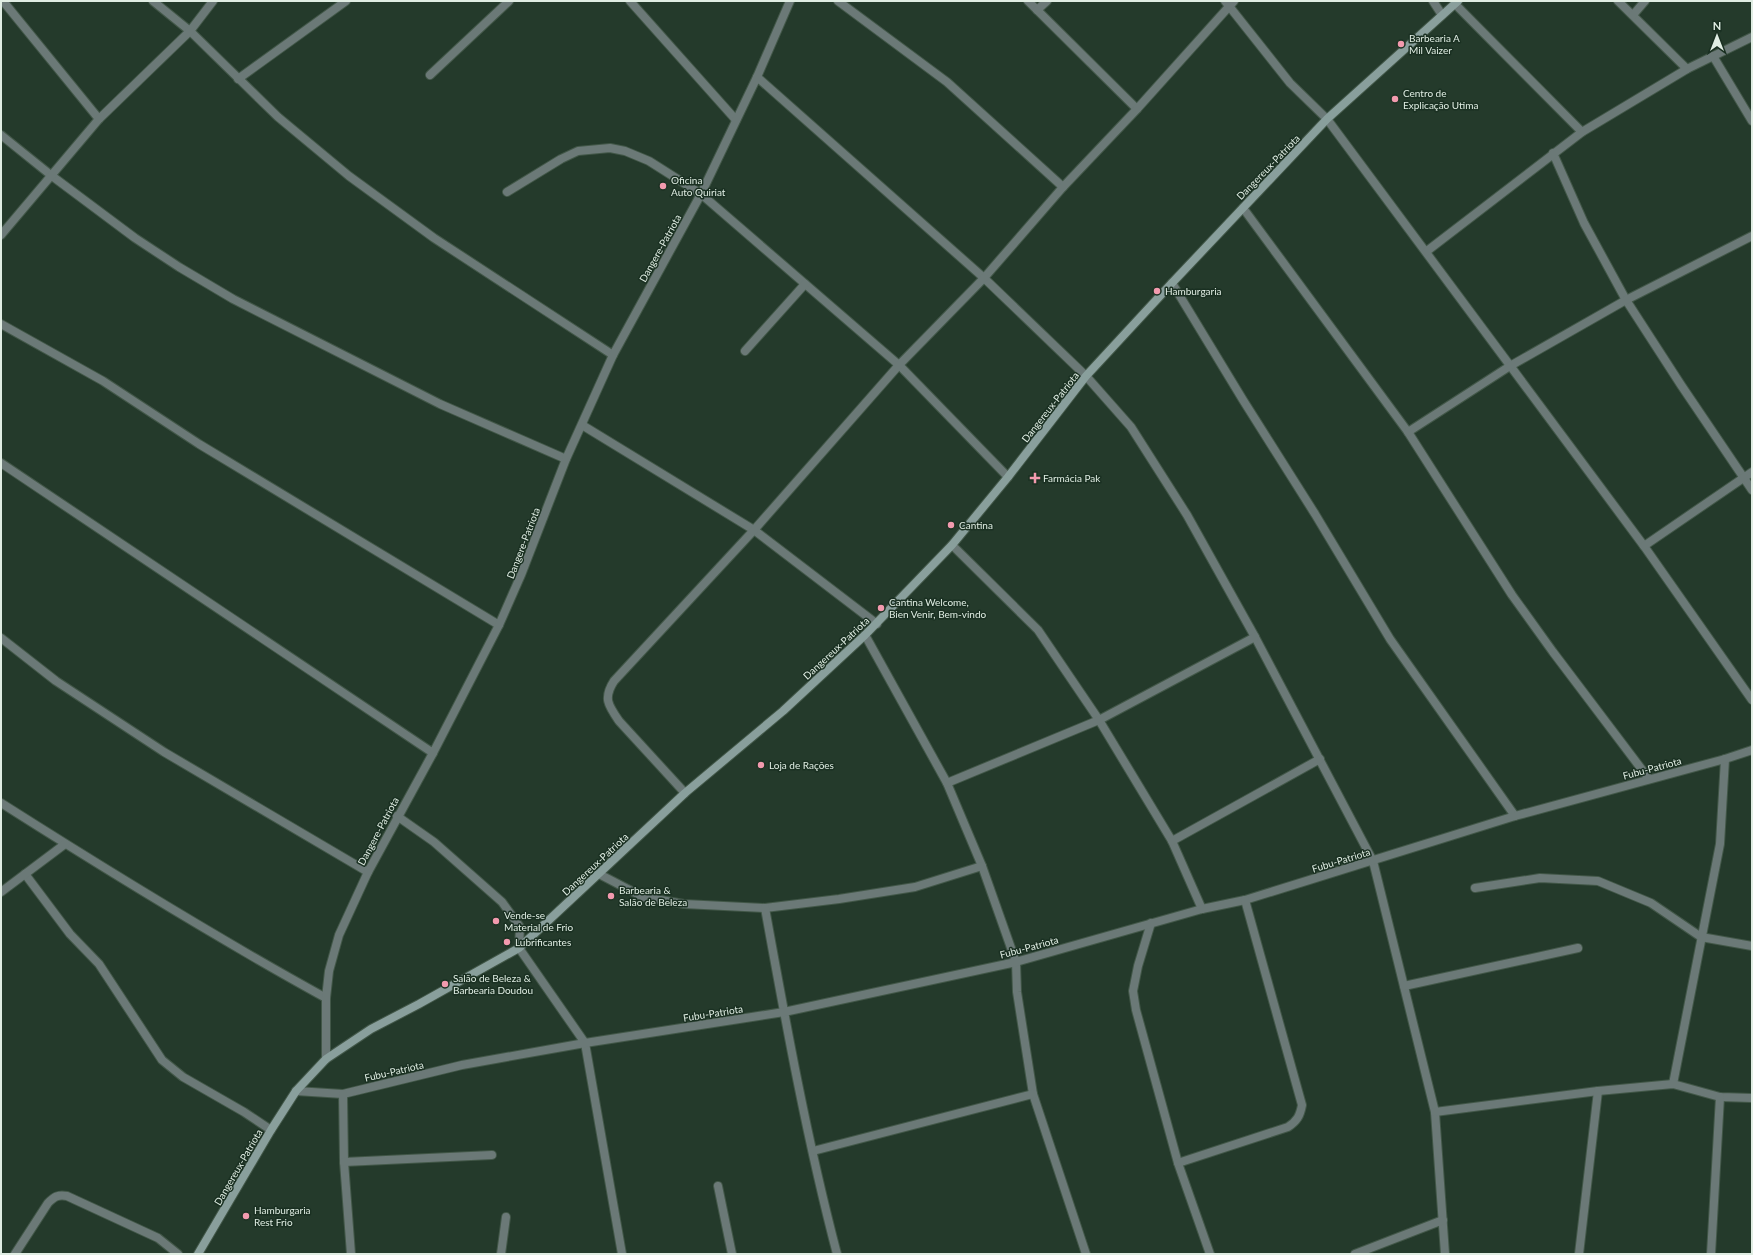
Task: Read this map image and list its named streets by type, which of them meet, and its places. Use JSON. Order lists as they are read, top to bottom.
{
  "streets": {
    "street": ["Dangereux-Patriota", "Dangere-Patriota", "Fubu-Patriota"]
  },
  "crossings": [
    ["Dangereux-Patriota", "Dangere-Patriota"],
    ["Dangereux-Patriota", "Fubu-Patriota"]
  ],
  "places": {
    "other": [
      "Barbearia A Mil Vaizer",
      "Centro de Explicação Utima",
      "Oficina Auto Quiriat",
      "Hamburgaria",
      "Cantina",
      "Cantina Welcome, Bien Venir, Bem-vindo",
      "Loja de Rações",
      "Barbearia & Salão de Beleza",
      "Vende-se Material de Frio",
      "Lubrificantes",
      "Salão de Beleza & Barbearia Doudou",
      "Hamburgaria Rest Frio"
    ],
    "health": ["Farmácia Pak"]
  },
  "north": "top"
}
